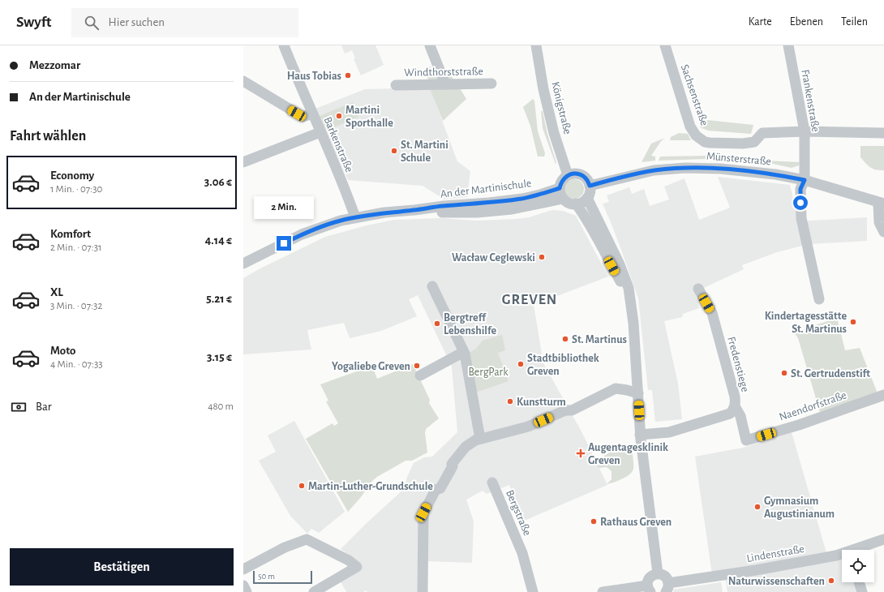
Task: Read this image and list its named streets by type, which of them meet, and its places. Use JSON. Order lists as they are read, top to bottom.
{
  "streets": {
    "street": [
      "Windthorststraße",
      "Sachsenstraße",
      "Frankenstraße",
      "Königstraße",
      "Barkenstraße",
      "Münsterstraße",
      "An der Martinischule",
      "Fredenstiege",
      "Naendorfstraße",
      "Bergstraße",
      "Lindenstraße"
    ]
  },
  "crossings": [
    ["Sachsenstraße", "Frankenstraße"],
    ["Frankenstraße", "Münsterstraße"],
    ["Königstraße", "Münsterstraße"],
    ["Königstraße", "An der Martinischule"],
    ["Barkenstraße", "An der Martinischule"],
    ["Münsterstraße", "An der Martinischule"],
    ["Fredenstiege", "Naendorfstraße"]
  ],
  "districts": ["GREVEN"],
  "parks": ["BergPark"],
  "places": {
    "other": [
      "Haus Tobias",
      "Martini Sporthalle",
      "St. Martini Schule",
      "Wacław Ceglewski",
      "Kindertagesstätte St. Martinus",
      "Bergtreff Lebenshilfe",
      "St. Martinus",
      "Stadtbibliothek Greven",
      "Yogaliebe Greven",
      "St. Gertrudenstift",
      "Kunstturm",
      "Martin-Luther-Grundschule",
      "Gymnasium Augustinianum",
      "Rathaus Greven",
      "Naturwissenschaften"
    ],
    "health": ["Augentagesklinik Greven"]
  },
  "scale_bar": "50 m",
  "page": {
    "header": "Swyft",
    "search": "Hier suchen",
    "nav": ["Karte", "Ebenen", "Teilen"],
    "banner": ["Mezzomar", "An der Martinischule"],
    "heading": "Fahrt wählen",
    "list": [
      {
        "name": "Economy",
        "note": "1 Min. · 07:30",
        "value": "3.06 €"
      },
      {
        "name": "Komfort",
        "note": "2 Min. · 07:31",
        "value": "4.14 €"
      },
      {
        "name": "XL",
        "note": "3 Min. · 07:32",
        "value": "5.21 €"
      },
      {
        "name": "Moto",
        "note": "4 Min. · 07:33",
        "value": "3.15 €"
      }
    ],
    "bubble": "2 Min.",
    "pay": ["Bar", "480 m"],
    "buttons": "Bestätigen",
    "scale": "50 m"
  }
}
